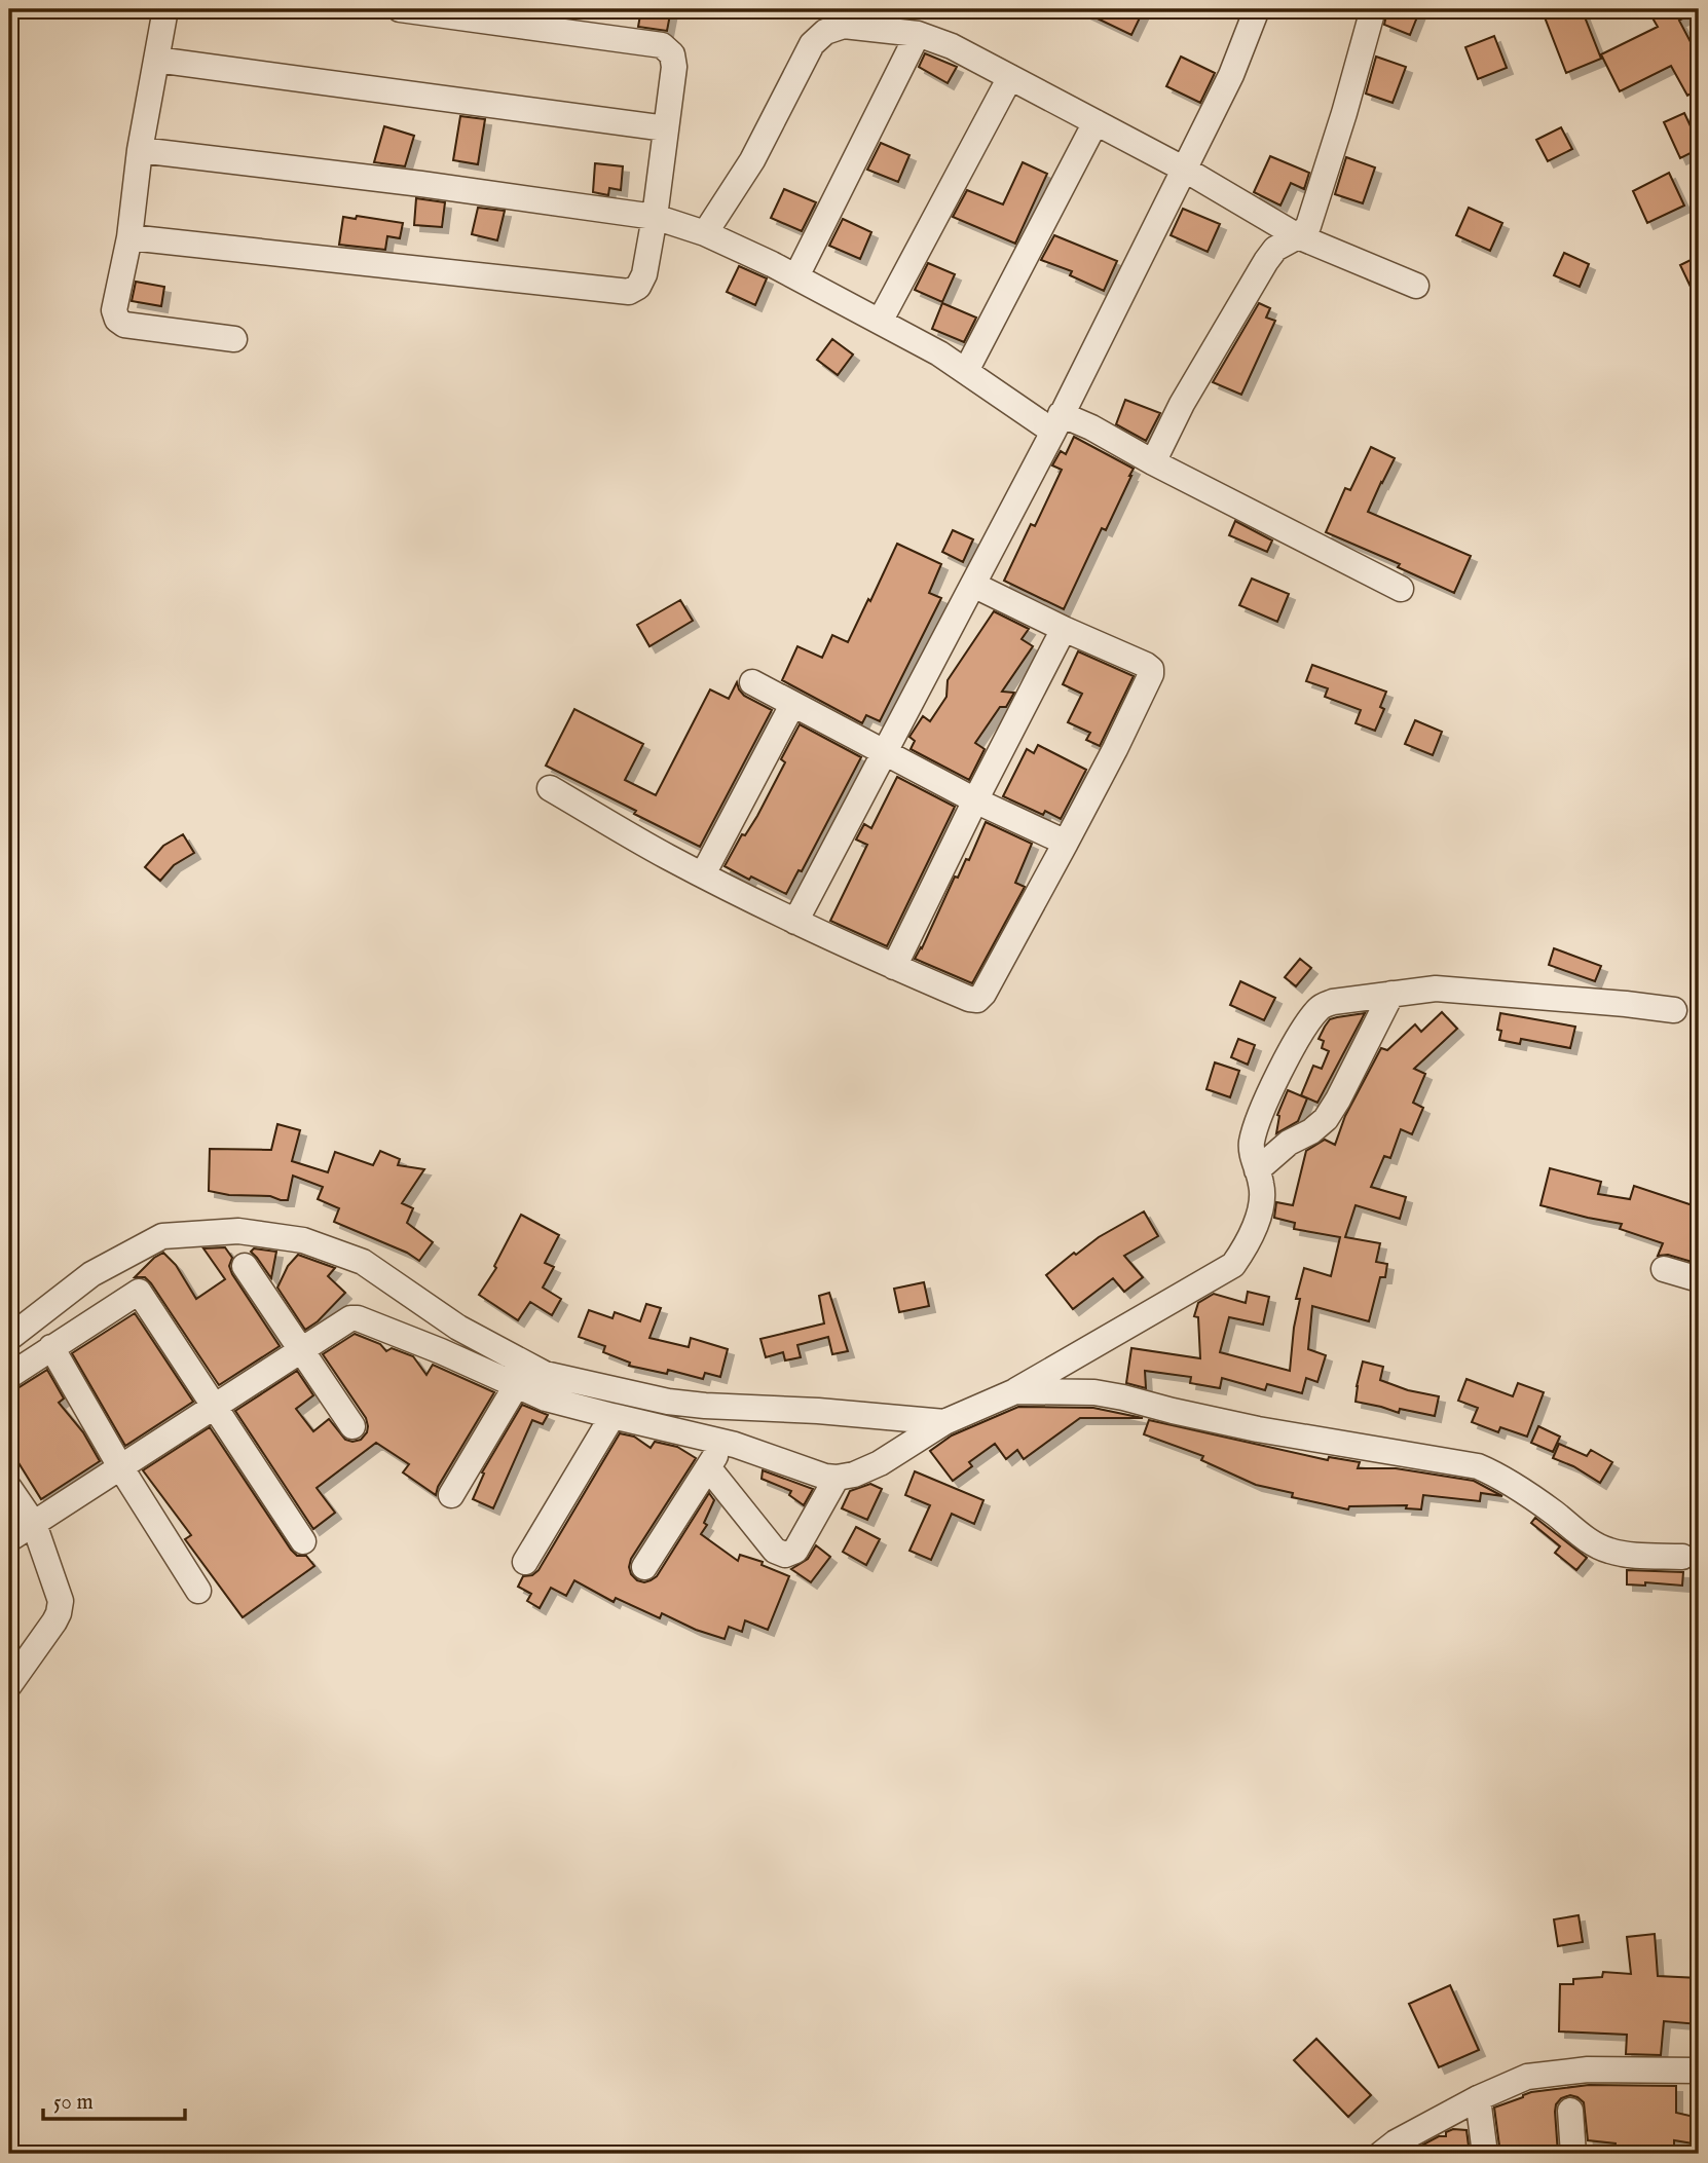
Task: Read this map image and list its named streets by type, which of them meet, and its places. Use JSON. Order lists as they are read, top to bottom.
{
  "scale_bar": "50 m"
}
